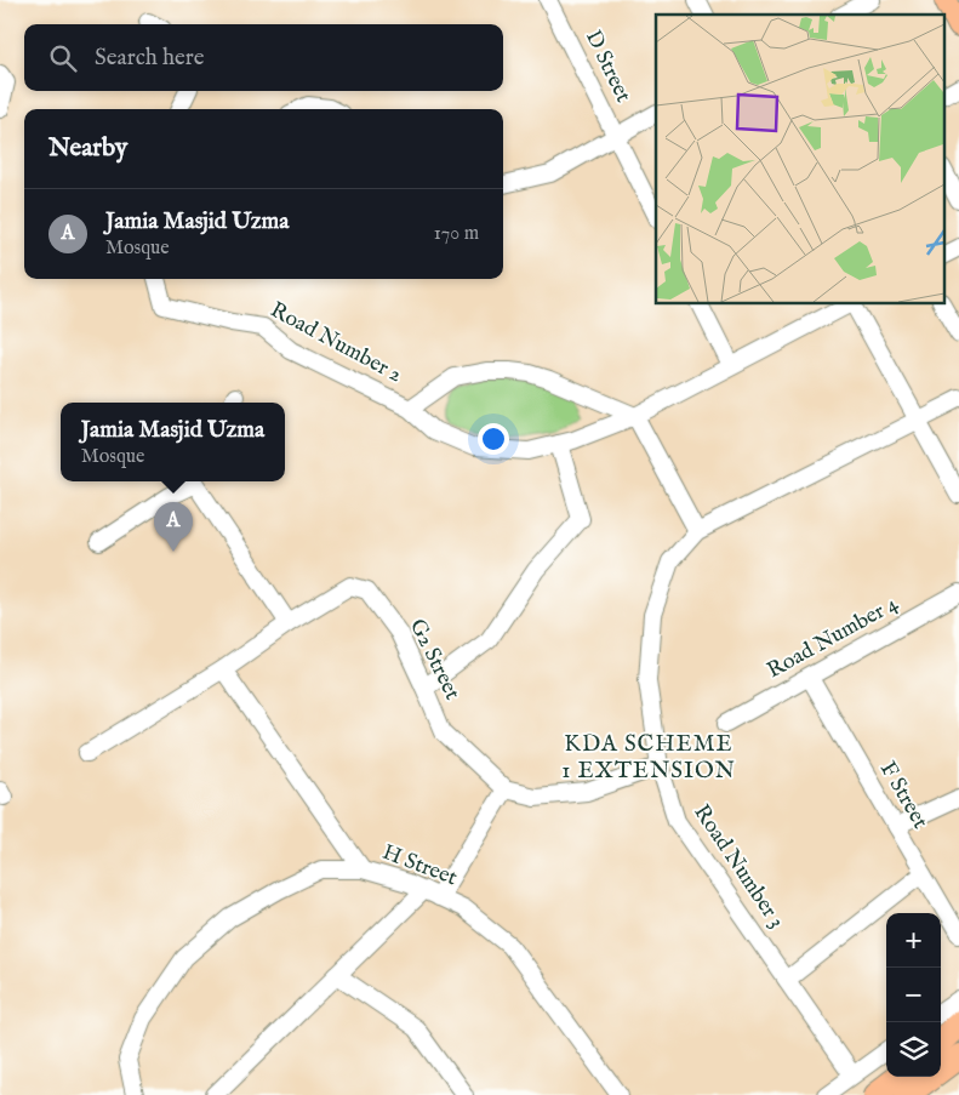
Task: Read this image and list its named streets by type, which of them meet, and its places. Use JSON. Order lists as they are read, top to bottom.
{
  "streets": {
    "street": [
      "D Street",
      "Road Number 2",
      "Road Number 4",
      "G2 Street",
      "F Street",
      "H Street",
      "Road Number 3"
    ]
  },
  "crossings": [
    ["Road Number 4", "F Street"],
    ["G2 Street", "Road Number 3"]
  ],
  "districts": ["KDA SCHEME 1 EXTENSION"],
  "page": {
    "search": "Search here",
    "heading": "Nearby",
    "list": [
      {
        "mark": "A",
        "name": "Jamia Masjid Uzma",
        "note": "Mosque",
        "value": "170 m"
      }
    ],
    "popup": ["Jamia Masjid Uzma", "Mosque"],
    "pins": "A",
    "map_buttons": ["+", "−"]
  }
}
